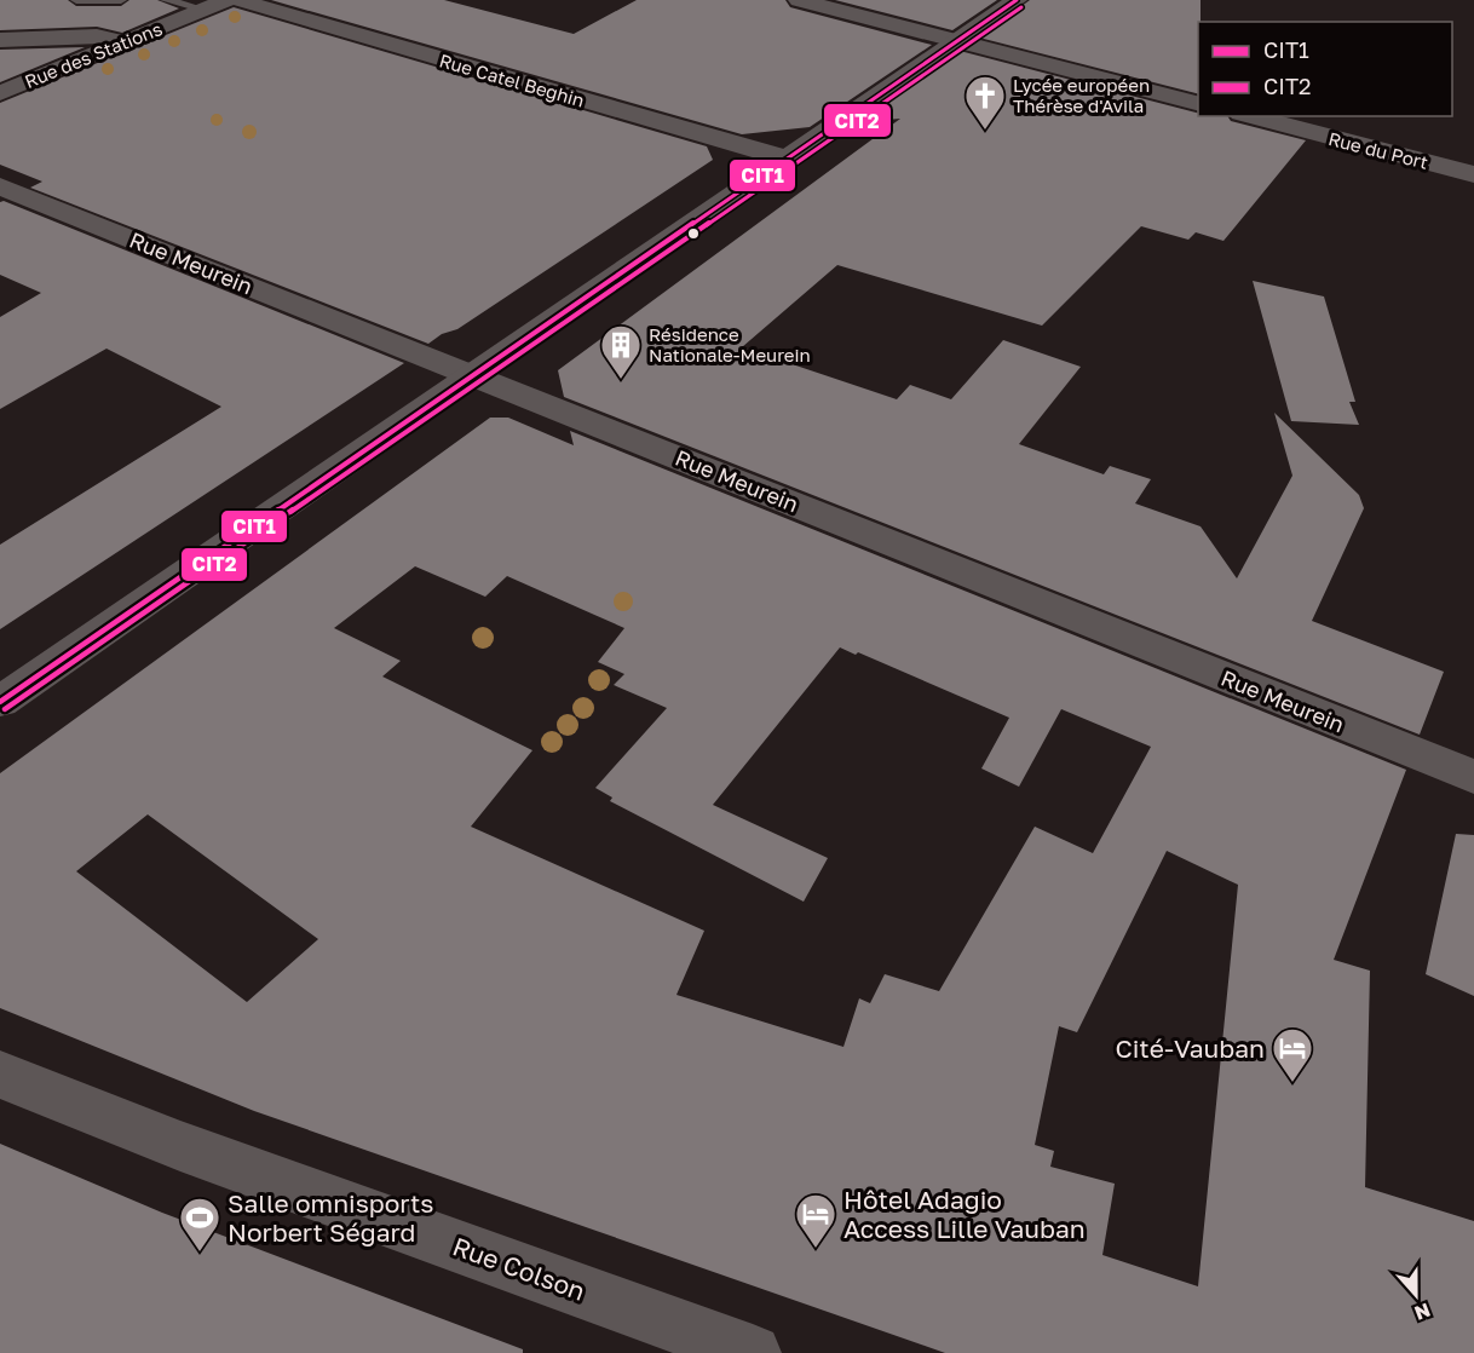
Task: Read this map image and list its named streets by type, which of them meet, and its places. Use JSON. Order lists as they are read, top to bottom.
{
  "streets": {
    "street": [
      "Rue des Stations",
      "Rue Catel Beghin",
      "Rue du Port",
      "Rue Meurein",
      "Rue Colson"
    ]
  },
  "places": {
    "church": ["Lycée européen Thérèse d'Avila"],
    "building": ["Résidence Nationale-Meurein"],
    "hotel": ["Cité-Vauban", "Hôtel Adagio Access Lille Vauban"],
    "sports": ["Salle omnisports Norbert Ségard"]
  },
  "lines": ["transit line CIT1", "transit line CIT2"],
  "legend": ["CIT1", "CIT2"],
  "north": "bottom"
}
